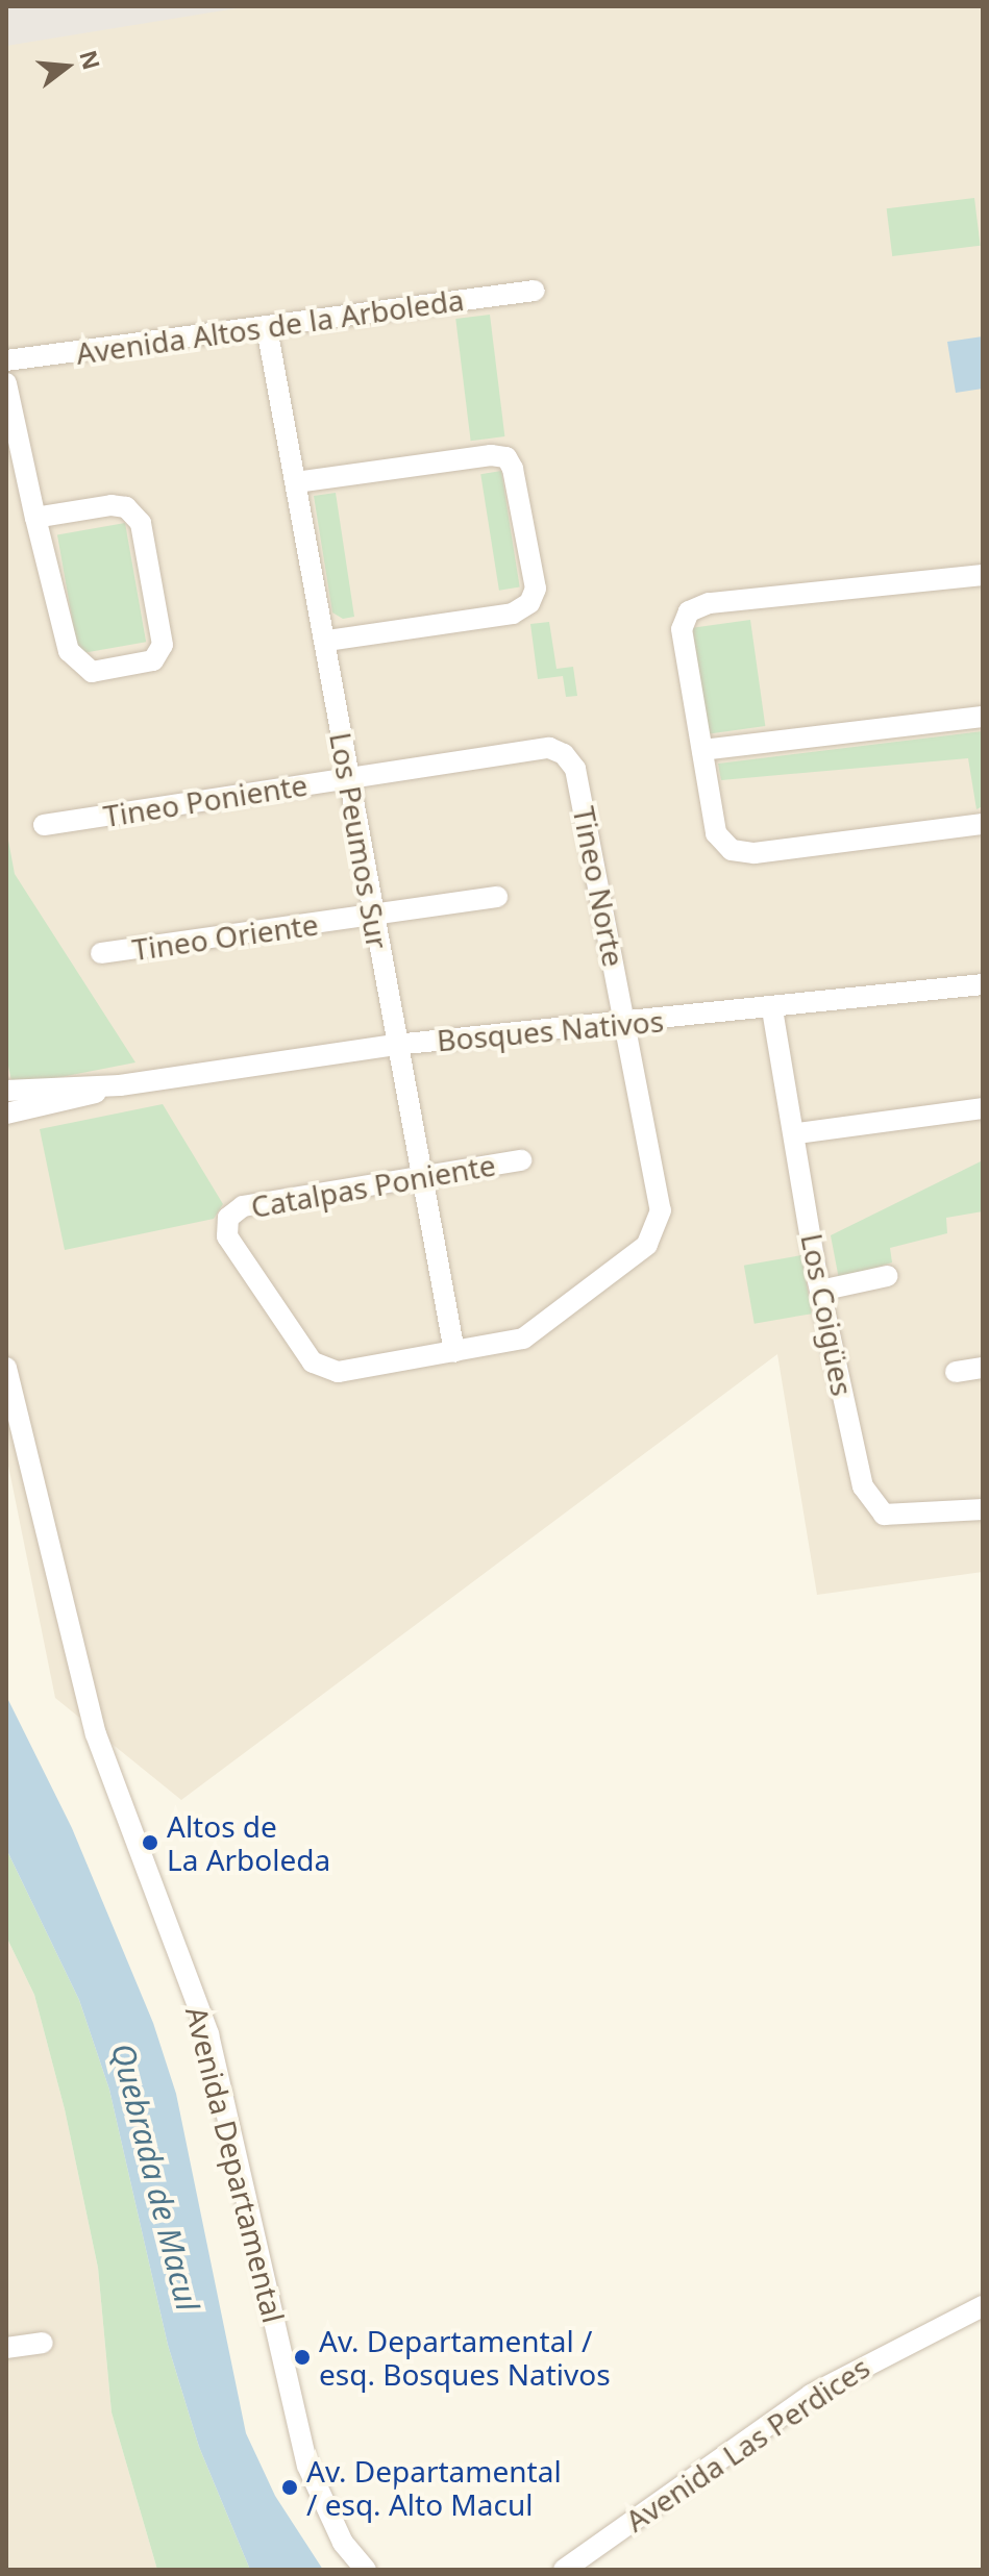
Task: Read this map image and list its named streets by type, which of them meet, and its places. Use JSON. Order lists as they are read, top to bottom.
{
  "streets": {
    "street": [
      "Avenida Altos de la Arboleda",
      "Tineo Poniente",
      "Los Peumos Sur",
      "Tineo Norte",
      "Tineo Oriente",
      "Bosques Nativos",
      "Catalpas Poniente",
      "Los Coigües",
      "Avenida Departamental",
      "Avenida Las Perdices"
    ]
  },
  "crossings": [
    ["Avenida Altos de la Arboleda", "Los Peumos Sur"],
    ["Tineo Poniente", "Los Peumos Sur"],
    ["Tineo Poniente", "Tineo Norte"],
    ["Los Peumos Sur", "Tineo Norte"],
    ["Los Peumos Sur", "Tineo Oriente"],
    ["Los Peumos Sur", "Bosques Nativos"],
    ["Los Peumos Sur", "Catalpas Poniente"],
    ["Tineo Norte", "Bosques Nativos"],
    ["Tineo Norte", "Catalpas Poniente"],
    ["Bosques Nativos", "Los Coigües"]
  ],
  "water": ["Quebrada de Macul"],
  "places": ["Altos de La Arboleda", "Av. Departamental / esq. Bosques Nativos", "Av. Departamental / esq. Alto Macul"],
  "north": "right"
}
